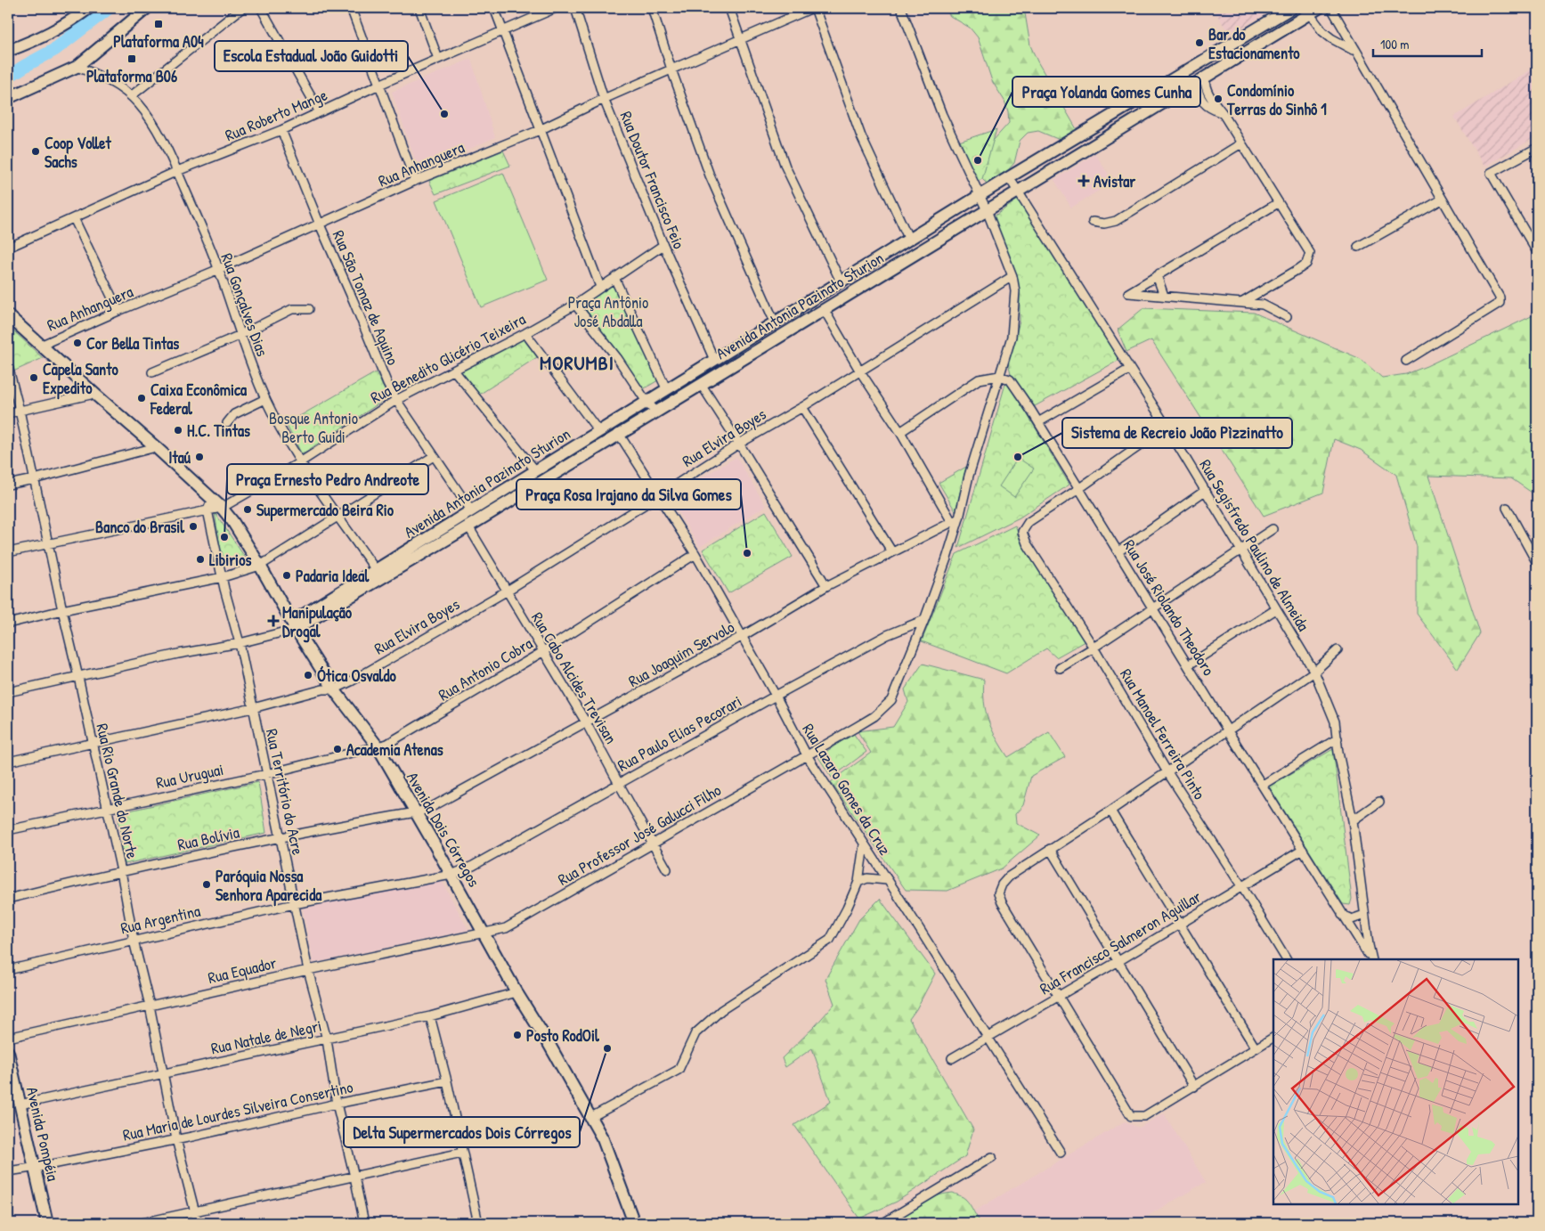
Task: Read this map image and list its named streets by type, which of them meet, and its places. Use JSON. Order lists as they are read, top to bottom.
{
  "streets": {
    "main road": ["Avenida Antonia Pazinato Sturion", "Avenida Dois Córregos", "Avenida Pompéia"],
    "street": [
      "Rua Roberto Mange",
      "Rua Anhanguera",
      "Rua Doutor Francisco Feio",
      "Rua São Tomaz de Aquino",
      "Rua Gonçalves Dias",
      "Rua Benedito Glicério Teixeira",
      "Rua Elvira Boyes",
      "Rua Segisfredo Paulino de Almeida",
      "Rua José Riolando Theodoro",
      "Rua Joaquim Servolo",
      "Rua Antonio Cobra",
      "Rua Cabo Alcides Trevisan",
      "Rua Paulo Elias Pecorari",
      "Rua Manoel Ferreira Pinto",
      "Rua Uruguai",
      "Rua Lazaro Gomes da Cruz",
      "Rua Rio Grande do Norte",
      "Rua Território do Acre",
      "Rua Professor José Galucci Filho",
      "Rua Bolívia",
      "Rua Argentina",
      "Rua Francisco Salmeron Aguillar",
      "Rua Equador",
      "Rua Natale de Negri",
      "Rua Maria de Lourdes Silveira Consertino"
    ]
  },
  "crossings": [
    ["Rua Roberto Mange", "Rua São Tomaz de Aquino"],
    ["Rua Roberto Mange", "Rua Gonçalves Dias"],
    ["Rua Anhanguera", "Rua Doutor Francisco Feio"],
    ["Rua Anhanguera", "Rua São Tomaz de Aquino"],
    ["Rua Anhanguera", "Rua Gonçalves Dias"],
    ["Rua Anhanguera", "Avenida Dois Córregos"],
    ["Rua Doutor Francisco Feio", "Avenida Antonia Pazinato Sturion"],
    ["Rua Doutor Francisco Feio", "Rua Benedito Glicério Teixeira"],
    ["Rua São Tomaz de Aquino", "Avenida Antonia Pazinato Sturion"],
    ["Rua São Tomaz de Aquino", "Rua Benedito Glicério Teixeira"],
    ["Rua Gonçalves Dias", "Avenida Antonia Pazinato Sturion"],
    ["Rua Gonçalves Dias", "Rua Benedito Glicério Teixeira"],
    ["Avenida Antonia Pazinato Sturion", "Rua Segisfredo Paulino de Almeida"],
    ["Avenida Antonia Pazinato Sturion", "Rua Cabo Alcides Trevisan"],
    ["Avenida Antonia Pazinato Sturion", "Rua Lazaro Gomes da Cruz"],
    ["Avenida Antonia Pazinato Sturion", "Avenida Dois Córregos"],
    ["Avenida Antonia Pazinato Sturion", "Rua Professor José Galucci Filho"],
    ["Rua Benedito Glicério Teixeira", "Avenida Dois Córregos"],
    ["Rua Elvira Boyes", "Rua Cabo Alcides Trevisan"],
    ["Rua Elvira Boyes", "Rua Lazaro Gomes da Cruz"],
    ["Rua Elvira Boyes", "Rua Rio Grande do Norte"],
    ["Rua Elvira Boyes", "Rua Território do Acre"],
    ["Rua Elvira Boyes", "Avenida Dois Córregos"],
    ["Rua Elvira Boyes", "Rua Professor José Galucci Filho"],
    ["Rua Segisfredo Paulino de Almeida", "Rua José Riolando Theodoro"],
    ["Rua José Riolando Theodoro", "Rua Manoel Ferreira Pinto"],
    ["Rua José Riolando Theodoro", "Rua Professor José Galucci Filho"],
    ["Rua José Riolando Theodoro", "Rua Francisco Salmeron Aguillar"],
    ["Rua Joaquim Servolo", "Rua Cabo Alcides Trevisan"],
    ["Rua Joaquim Servolo", "Rua Lazaro Gomes da Cruz"],
    ["Rua Joaquim Servolo", "Avenida Dois Córregos"],
    ["Rua Joaquim Servolo", "Rua Professor José Galucci Filho"],
    ["Rua Joaquim Servolo", "Rua Bolívia"],
    ["Rua Antonio Cobra", "Rua Cabo Alcides Trevisan"],
    ["Rua Antonio Cobra", "Rua Uruguai"],
    ["Rua Antonio Cobra", "Rua Lazaro Gomes da Cruz"],
    ["Rua Antonio Cobra", "Avenida Dois Córregos"],
    ["Rua Cabo Alcides Trevisan", "Rua Paulo Elias Pecorari"],
    ["Rua Cabo Alcides Trevisan", "Rua Professor José Galucci Filho"],
    ["Rua Paulo Elias Pecorari", "Rua Lazaro Gomes da Cruz"],
    ["Rua Paulo Elias Pecorari", "Avenida Dois Córregos"],
    ["Rua Paulo Elias Pecorari", "Rua Professor José Galucci Filho"],
    ["Rua Paulo Elias Pecorari", "Rua Argentina"],
    ["Rua Manoel Ferreira Pinto", "Rua Francisco Salmeron Aguillar"],
    ["Rua Uruguai", "Rua Rio Grande do Norte"],
    ["Rua Uruguai", "Rua Território do Acre"],
    ["Rua Uruguai", "Avenida Dois Córregos"],
    ["Rua Lazaro Gomes da Cruz", "Rua Professor José Galucci Filho"],
    ["Rua Lazaro Gomes da Cruz", "Rua Francisco Salmeron Aguillar"],
    ["Rua Rio Grande do Norte", "Rua Bolívia"],
    ["Rua Rio Grande do Norte", "Rua Argentina"],
    ["Rua Rio Grande do Norte", "Rua Equador"],
    ["Rua Rio Grande do Norte", "Rua Natale de Negri"],
    ["Rua Rio Grande do Norte", "Rua Maria de Lourdes Silveira Consertino"],
    ["Rua Território do Acre", "Avenida Dois Córregos"],
    ["Rua Território do Acre", "Rua Bolívia"],
    ["Rua Território do Acre", "Rua Argentina"],
    ["Rua Território do Acre", "Rua Equador"],
    ["Rua Território do Acre", "Rua Natale de Negri"],
    ["Rua Território do Acre", "Rua Maria de Lourdes Silveira Consertino"],
    ["Avenida Dois Córregos", "Rua Professor José Galucci Filho"],
    ["Avenida Dois Córregos", "Rua Bolívia"],
    ["Avenida Dois Córregos", "Rua Argentina"],
    ["Avenida Dois Córregos", "Rua Equador"],
    ["Avenida Dois Córregos", "Rua Natale de Negri"],
    ["Rua Professor José Galucci Filho", "Rua Equador"],
    ["Rua Natale de Negri", "Avenida Pompéia"],
    ["Rua Maria de Lourdes Silveira Consertino", "Avenida Pompéia"]
  ],
  "districts": ["MORUMBI"],
  "parks": ["Praça Antônio José Abdalla", "Bosque Antonio Berto Guidi"],
  "places": {
    "transit": ["Plataforma A04", "Plataforma B06"],
    "other": [
      "Bar do Estacionamento",
      "Condomínio Terras do Sinhô 1",
      "Escola Estadual João Guidotti",
      "Coop Vollet Sachs",
      "Praça Yolanda Gomes Cunha",
      "Cor Bella Tintas",
      "Capela Santo Expedito",
      "Caixa Econômica Federal",
      "H.C. Tintas",
      "Itaú",
      "Sistema de Recreio João Pìzzinatto",
      "Supermercado Beira Rio",
      "Banco do Brasil",
      "Praça Ernesto Pedro Andreote",
      "Praça Rosa Irajano da Silva Gomes",
      "Libirios",
      "Padaria Ideal",
      "Ótica Osvaldo",
      "Academia Atenas",
      "Paróquia Nossa Senhora Aparecida",
      "Posto RodOil",
      "Delta Supermercados Dois Córregos"
    ],
    "health": ["Avistar", "Manipulação Drogal"]
  },
  "scale_bar": "100 m"
}
